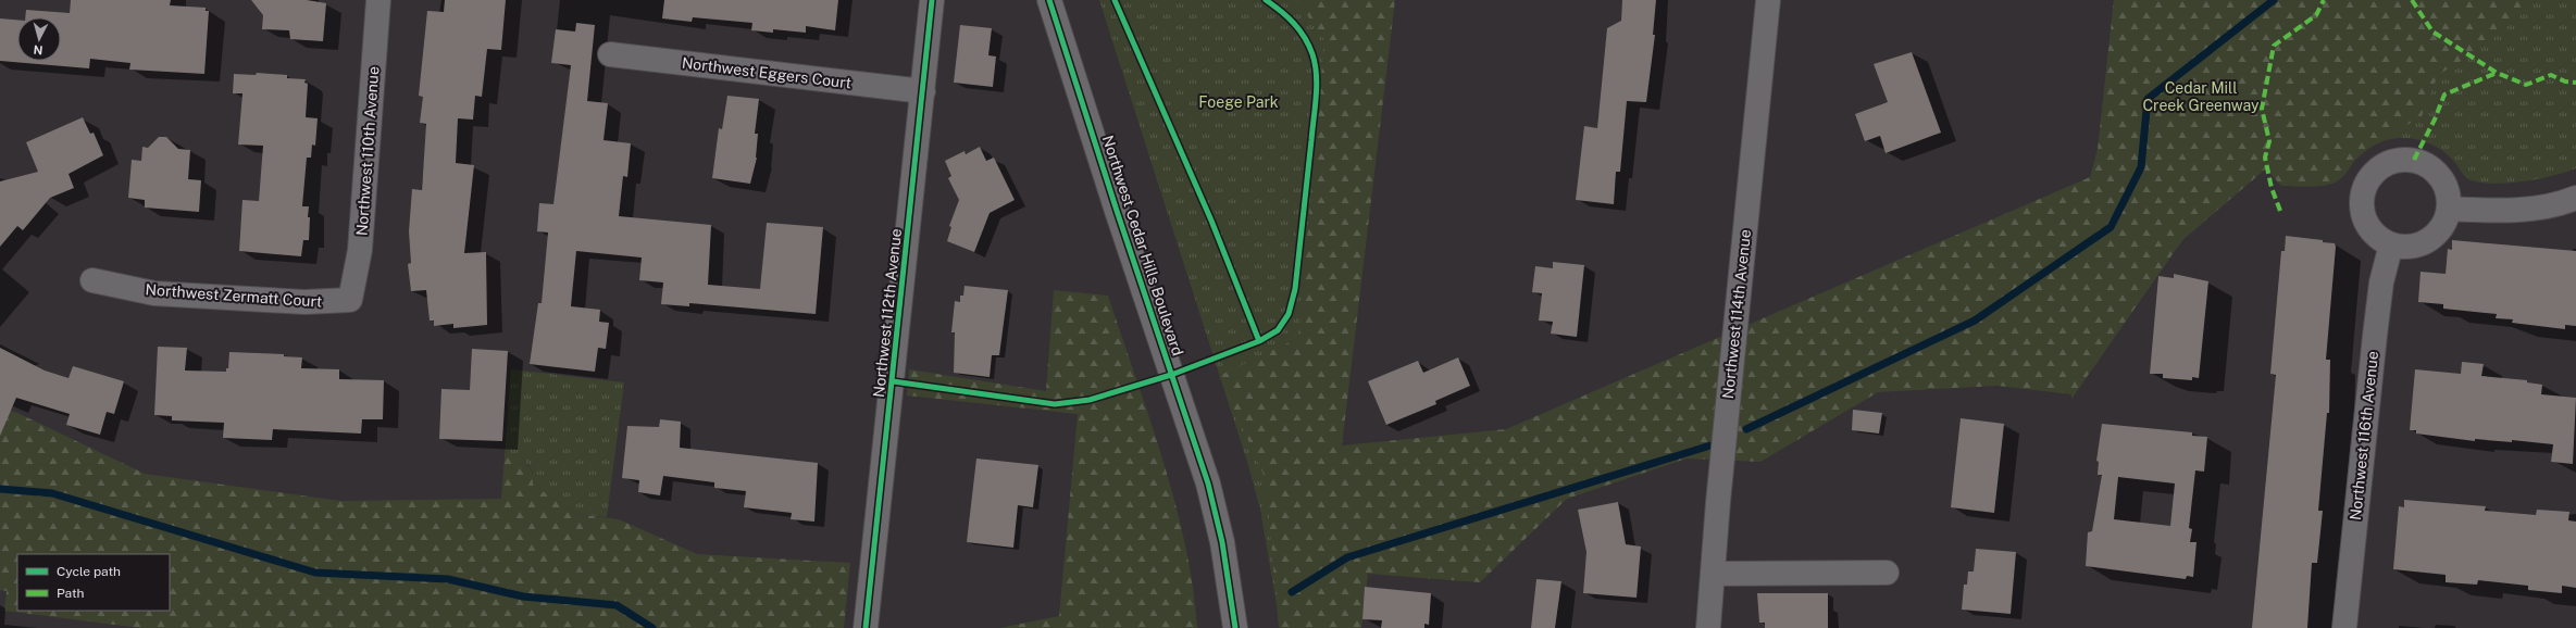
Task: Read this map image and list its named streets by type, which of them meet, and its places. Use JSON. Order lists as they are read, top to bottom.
{
  "streets": {
    "street": [
      "Northwest Eggers Court",
      "Northwest 110th Avenue",
      "Northwest Cedar Hills Boulevard",
      "Northwest Zermatt Court",
      "Northwest 112th Avenue",
      "Northwest 114th Avenue",
      "Northwest 116th Avenue"
    ]
  },
  "crossings": [
    ["Northwest Eggers Court", "Northwest 112th Avenue"],
    ["Northwest 110th Avenue", "Northwest Zermatt Court"]
  ],
  "parks": ["Cedar Mill Creek Greenway", "Foege Park"],
  "legend": ["Cycle path", "Path"],
  "north": "bottom"
}
